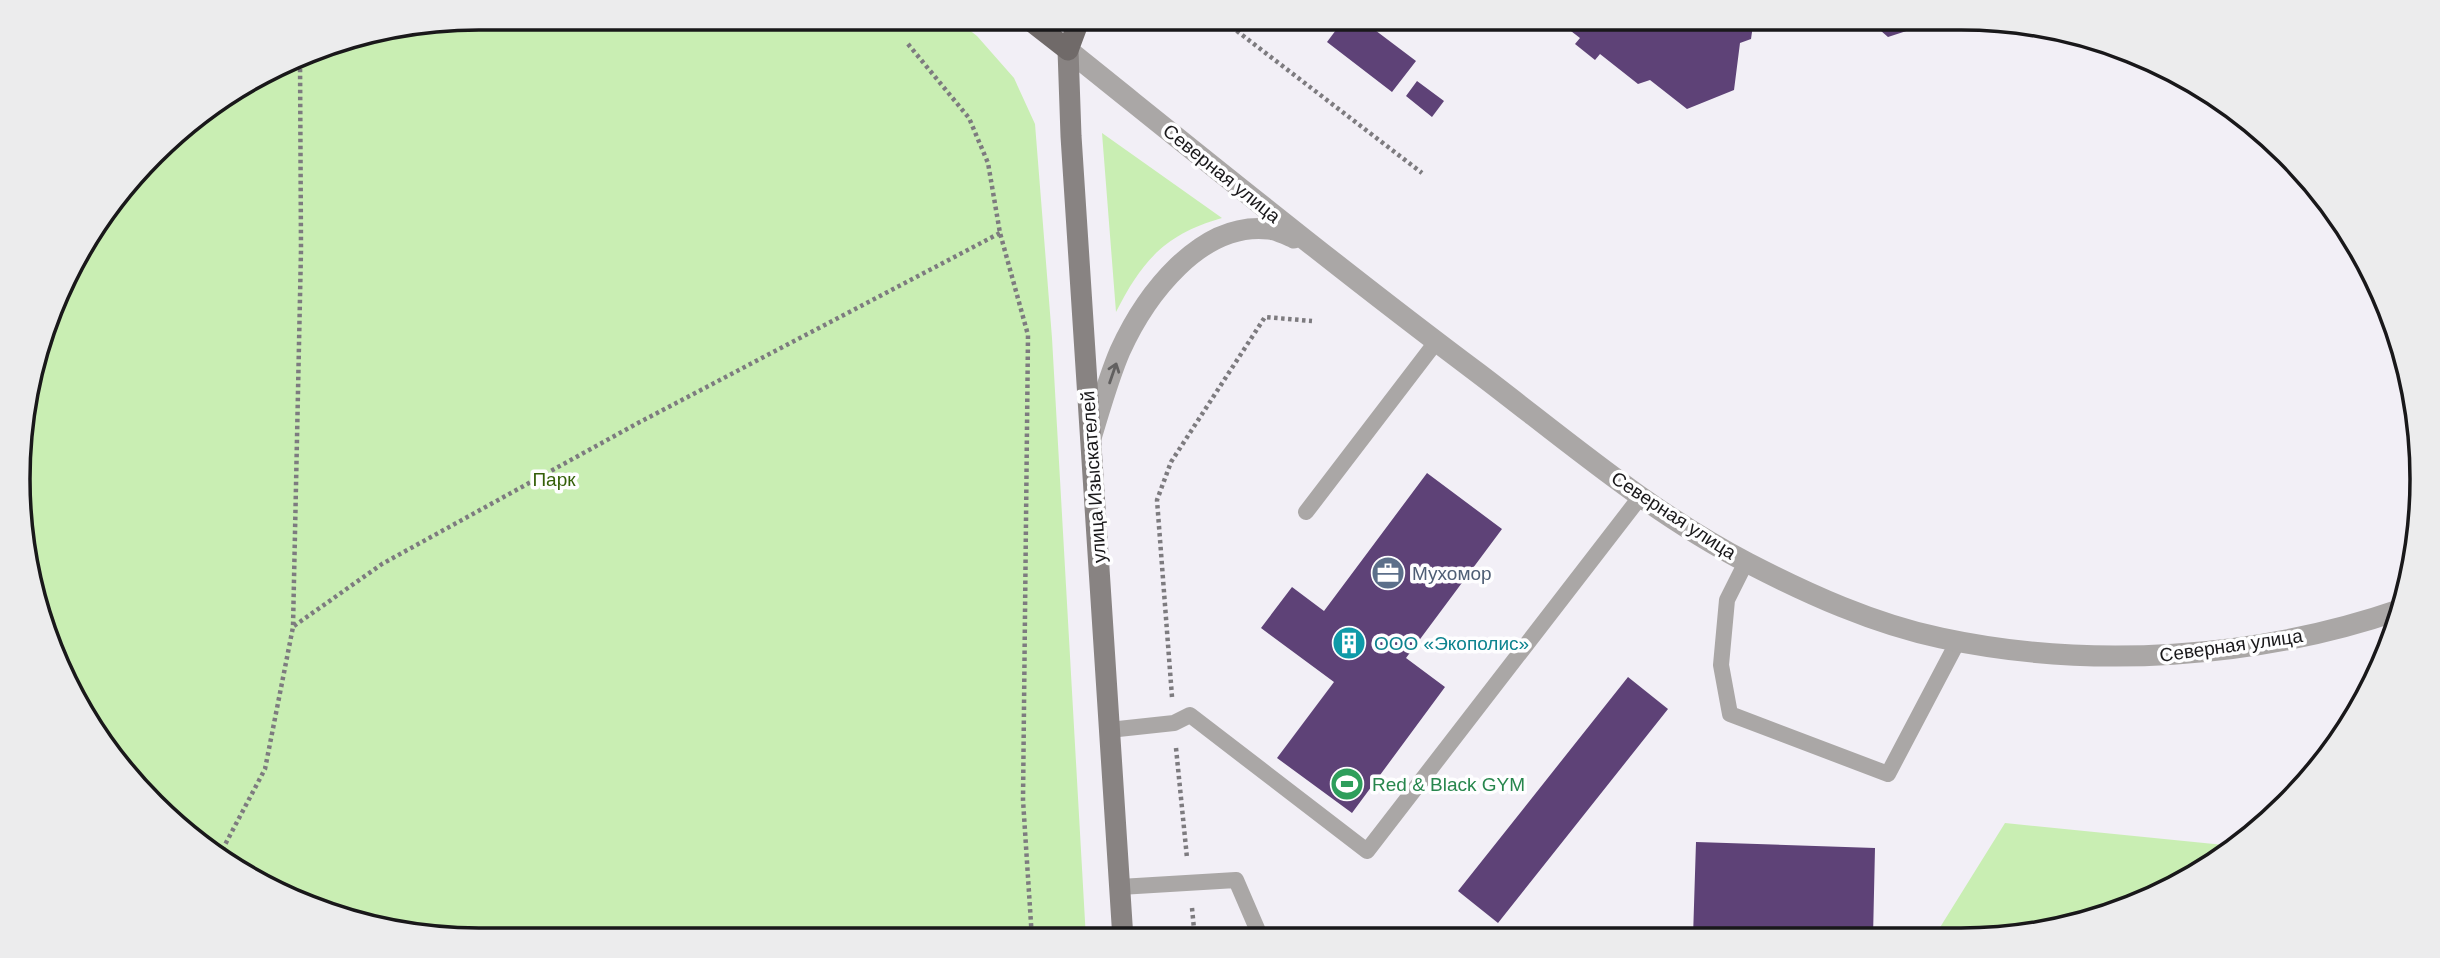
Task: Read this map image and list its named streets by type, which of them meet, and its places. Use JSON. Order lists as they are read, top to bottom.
{
  "streets": {
    "main road": ["улица Изыскателей"],
    "street": ["Северная улица"]
  },
  "crossings": [
    ["Северная улица", "улица Изыскателей"]
  ],
  "parks": ["Парк"],
  "places": {
    "office": ["Мухомор"],
    "building": ["ООО «Экополис»"],
    "sports": ["Red & Black GYM"]
  }
}
